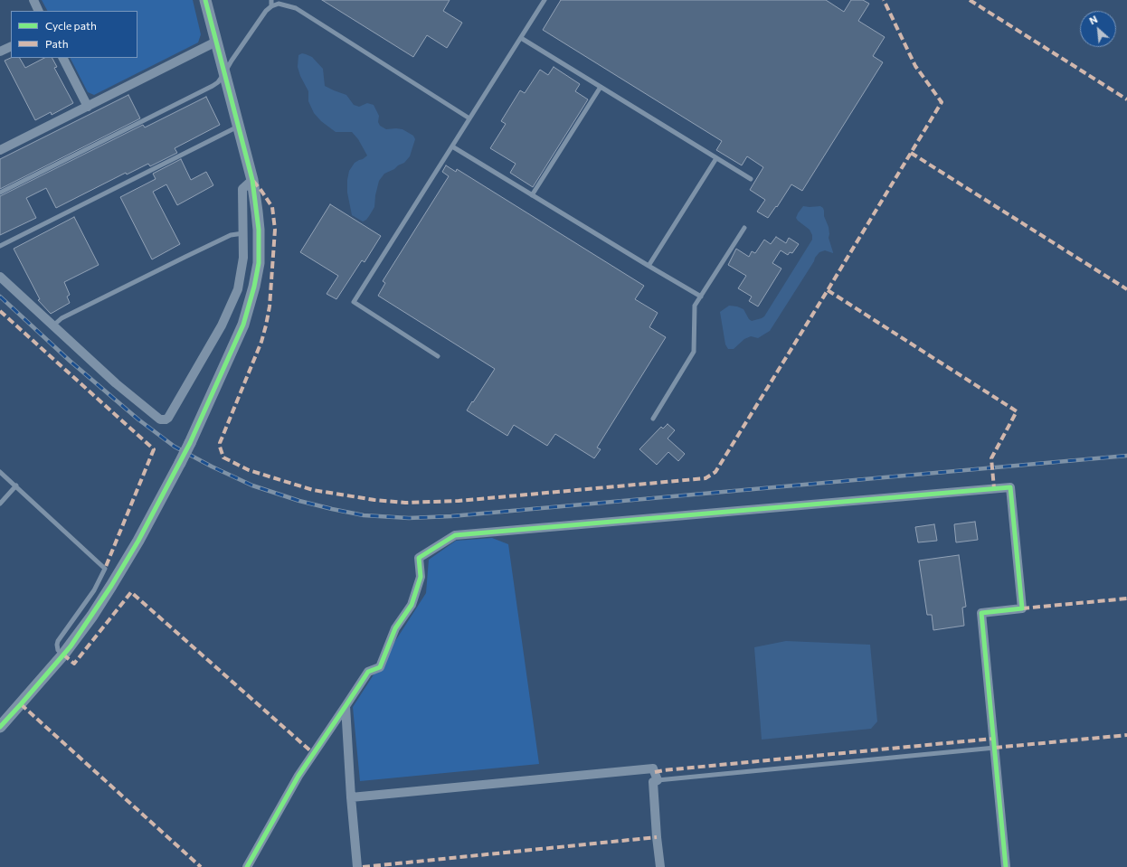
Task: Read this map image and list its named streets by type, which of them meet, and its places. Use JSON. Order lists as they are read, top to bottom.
{
  "legend": ["Cycle path", "Path"],
  "north": "top left"
}
